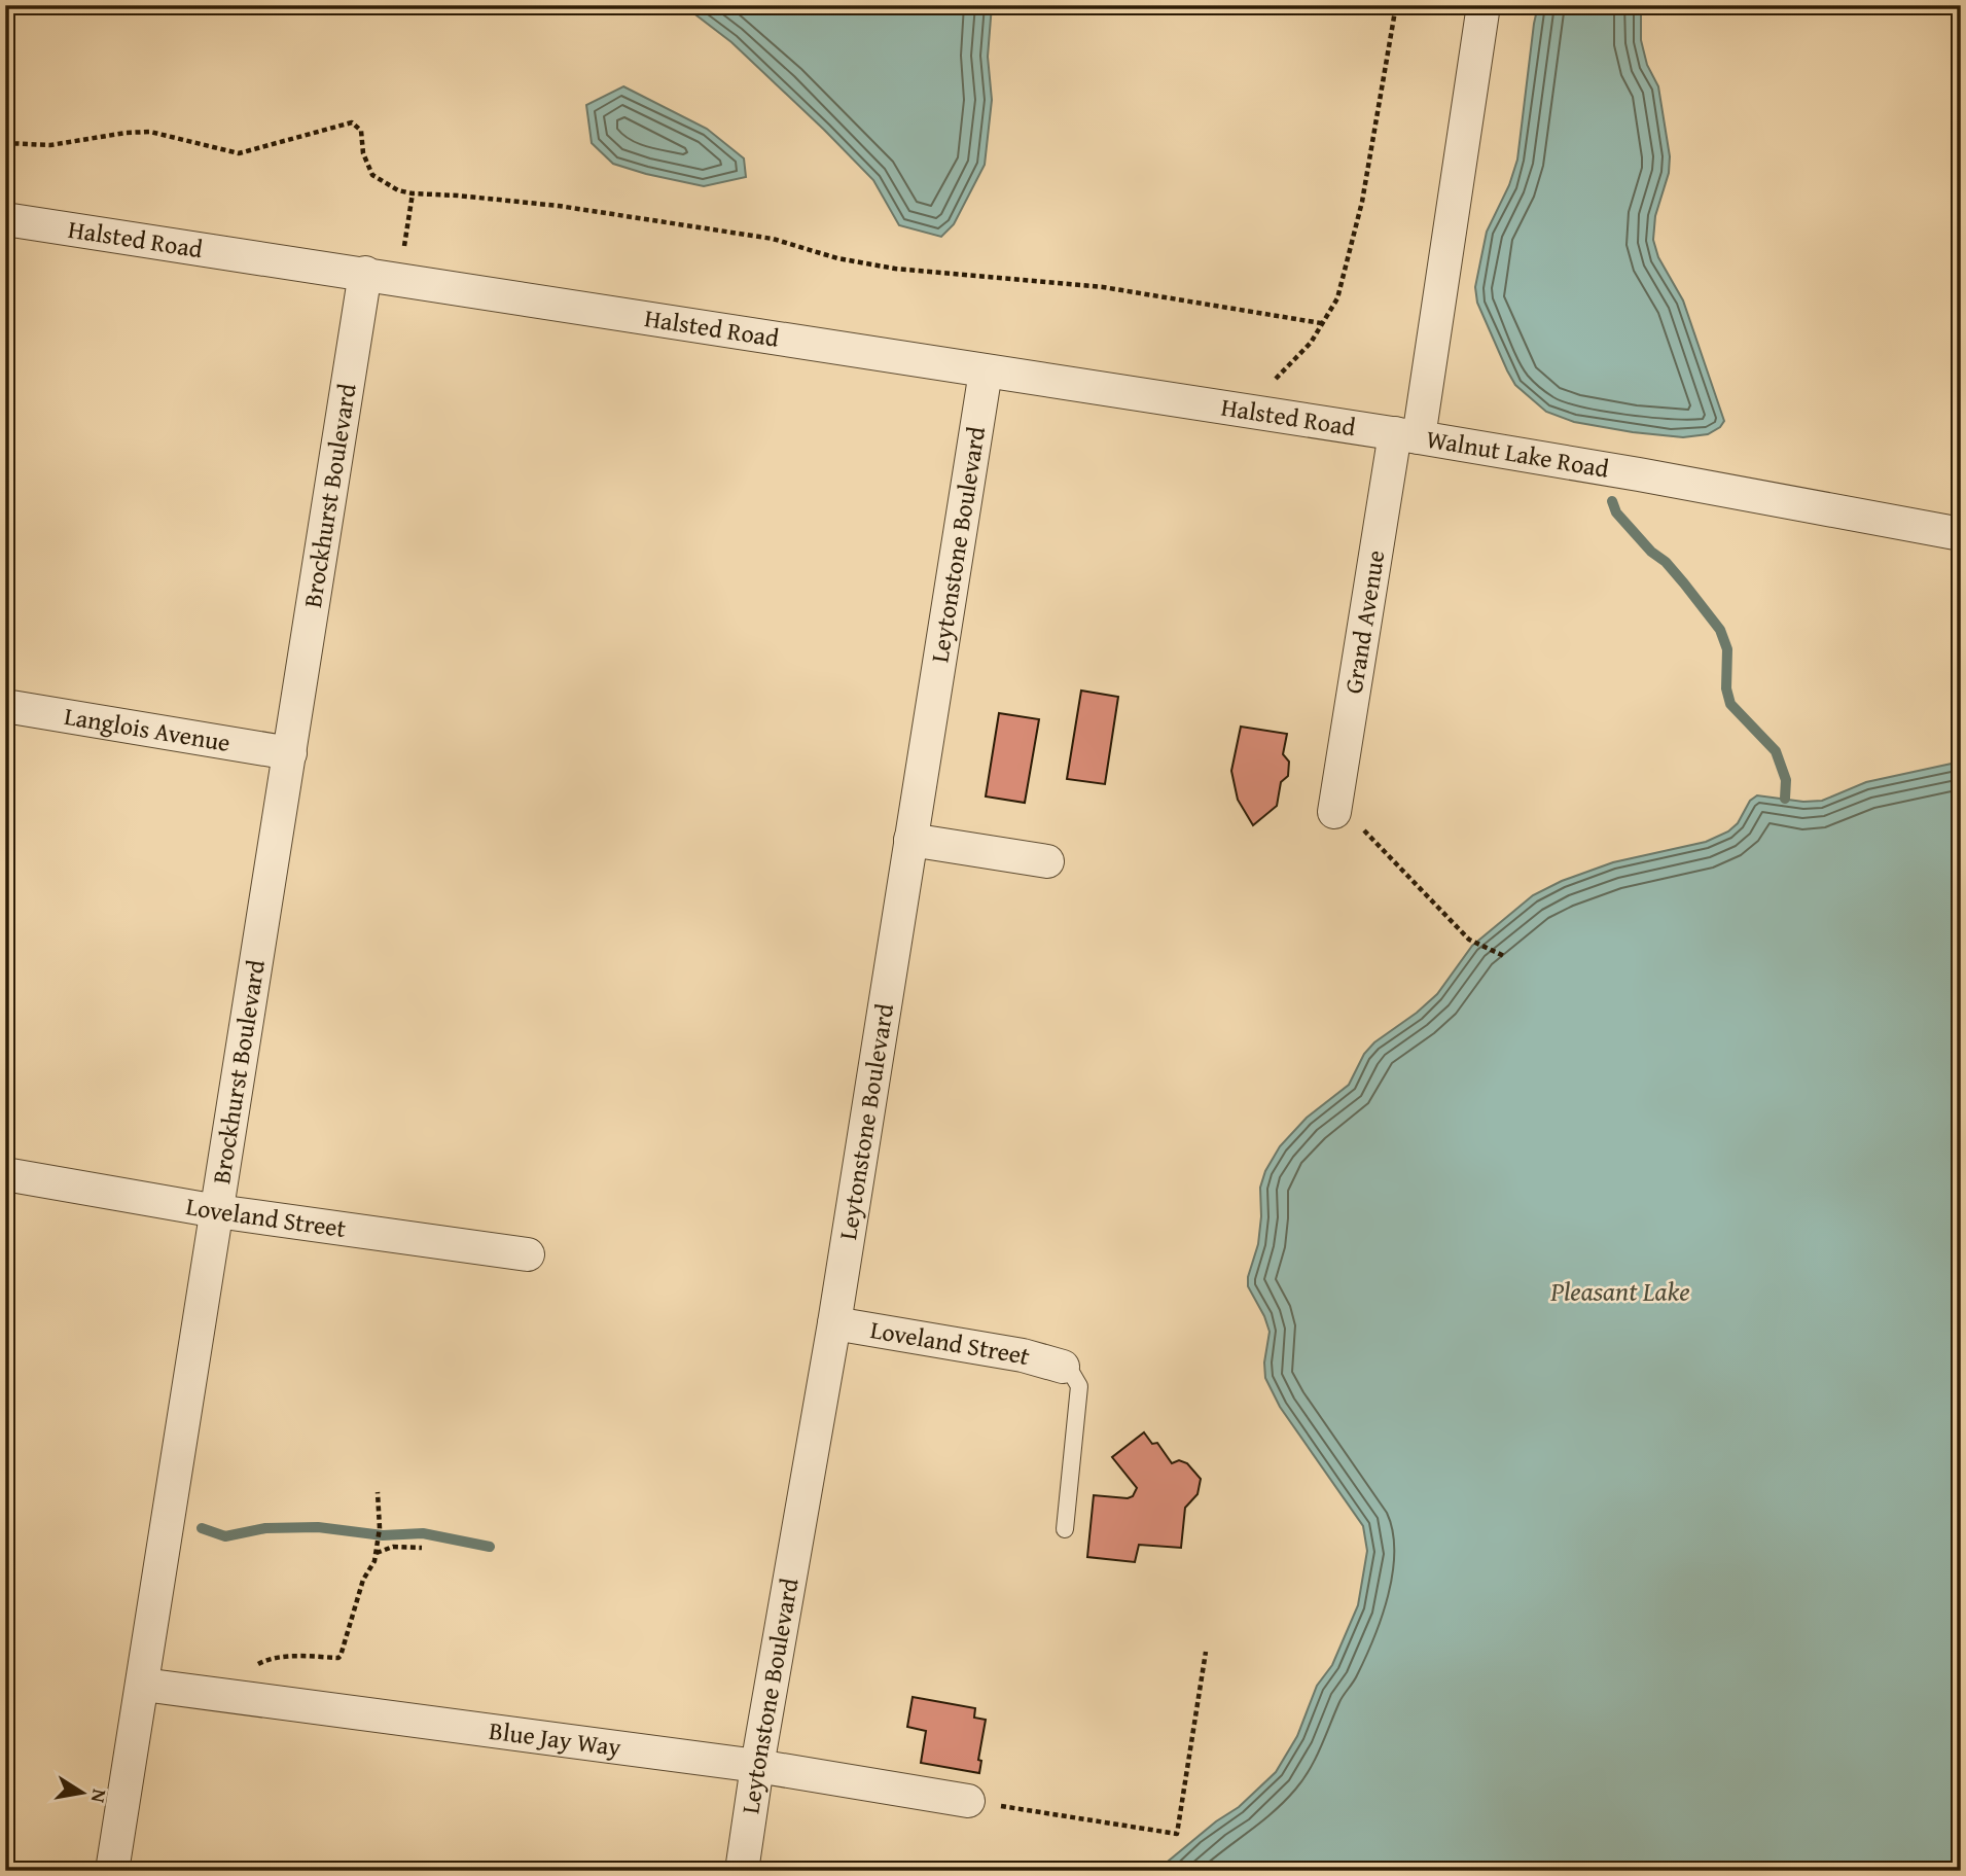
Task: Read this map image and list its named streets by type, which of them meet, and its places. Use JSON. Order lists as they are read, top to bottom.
{
  "streets": {
    "street": [
      "Halsted Road",
      "Walnut Lake Road",
      "Brockhurst Boulevard",
      "Leytonstone Boulevard",
      "Grand Avenue",
      "Langlois Avenue",
      "Loveland Street",
      "Blue Jay Way"
    ]
  },
  "crossings": [
    ["Halsted Road", "Walnut Lake Road"],
    ["Halsted Road", "Brockhurst Boulevard"],
    ["Halsted Road", "Leytonstone Boulevard"],
    ["Halsted Road", "Grand Avenue"],
    ["Walnut Lake Road", "Grand Avenue"],
    ["Brockhurst Boulevard", "Langlois Avenue"],
    ["Brockhurst Boulevard", "Loveland Street"],
    ["Brockhurst Boulevard", "Blue Jay Way"],
    ["Leytonstone Boulevard", "Loveland Street"],
    ["Leytonstone Boulevard", "Blue Jay Way"]
  ],
  "water": ["Pleasant Lake"],
  "north": "right"
}
